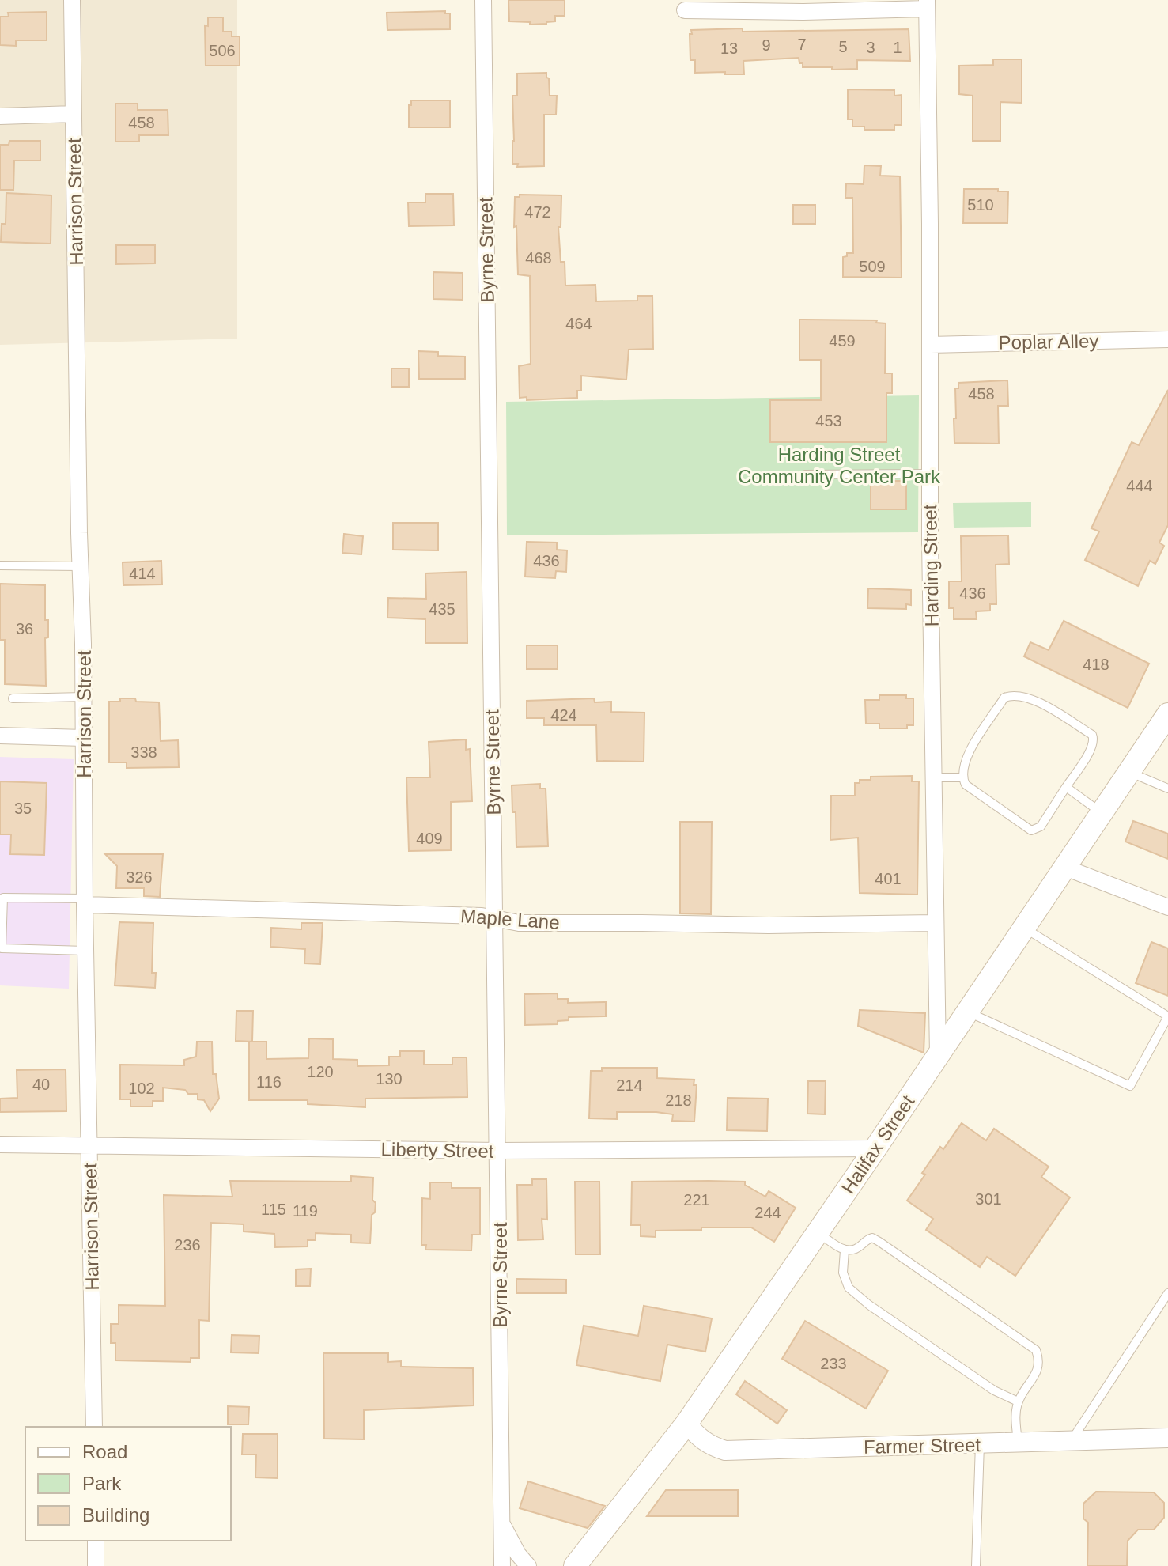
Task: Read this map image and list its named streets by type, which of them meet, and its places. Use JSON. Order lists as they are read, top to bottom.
{
  "streets": {
    "main road": ["Halifax Street"],
    "street": [
      "Harrison Street",
      "Byrne Street",
      "Poplar Alley",
      "Harding Street",
      "Maple Lane",
      "Liberty Street",
      "Farmer Street"
    ]
  },
  "crossings": [
    ["Harrison Street", "Maple Lane"],
    ["Harrison Street", "Liberty Street"],
    ["Byrne Street", "Maple Lane"],
    ["Byrne Street", "Liberty Street"],
    ["Poplar Alley", "Harding Street"],
    ["Harding Street", "Maple Lane"],
    ["Harding Street", "Halifax Street"],
    ["Halifax Street", "Liberty Street"],
    ["Halifax Street", "Farmer Street"]
  ],
  "parks": ["Harding Street Community Center Park"],
  "house_numbers": [
    "7",
    "9",
    "5",
    "3",
    "1",
    "13",
    "506",
    "458",
    "510",
    "472",
    "468",
    "509",
    "464",
    "459",
    "458",
    "453",
    "444",
    "436",
    "414",
    "436",
    "435",
    "36",
    "418",
    "424",
    "338",
    "35",
    "409",
    "326",
    "401",
    "120",
    "130",
    "116",
    "40",
    "214",
    "102",
    "218",
    "301",
    "221",
    "115",
    "119",
    "244",
    "236",
    "233"
  ],
  "legend": ["Road", "Park", "Building"]
}
